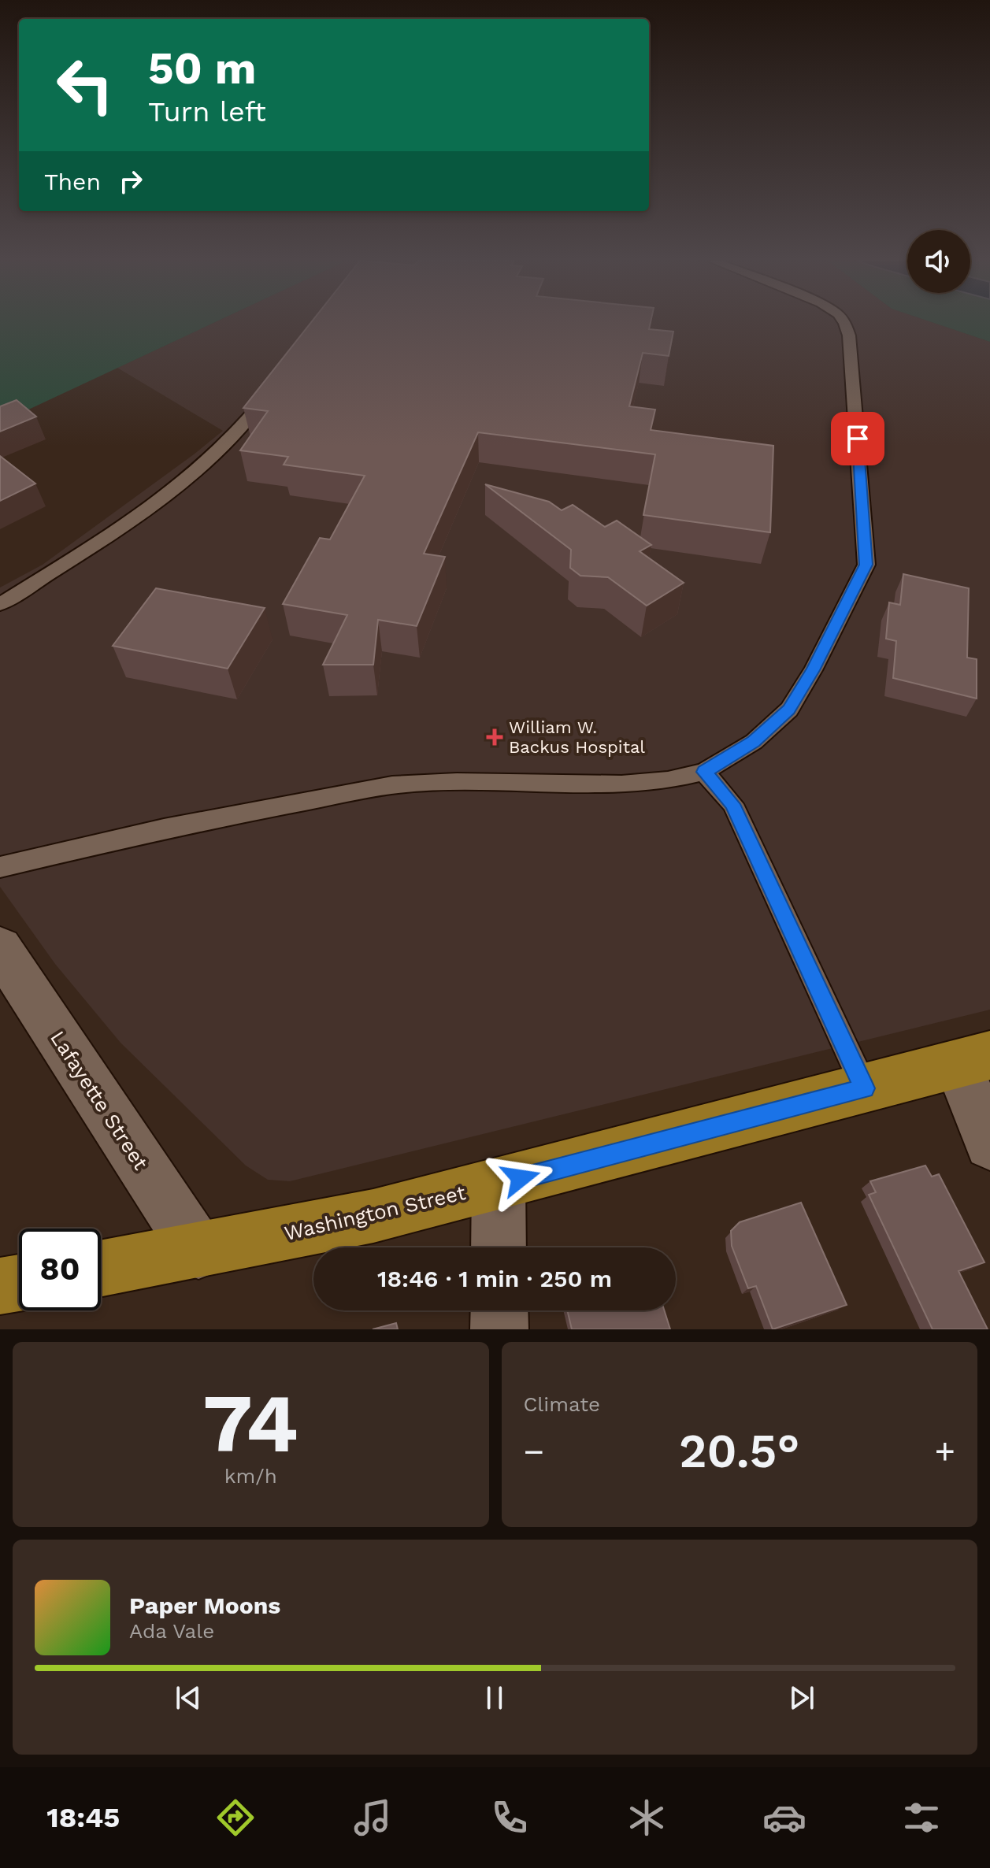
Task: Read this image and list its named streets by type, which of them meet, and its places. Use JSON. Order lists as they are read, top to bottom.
{
  "streets": {
    "highway": ["Washington Street"],
    "street": ["Lafayette Street"]
  },
  "crossings": [
    ["Lafayette Street", "Washington Street"]
  ],
  "places": {
    "health": ["William W. Backus Hospital"]
  },
  "page": {
    "turn": ["50 m", "Turn left"],
    "then": "Then",
    "limit": "80",
    "trip": "18:46 · 1 min · 250 m",
    "tile": [
      ["74", "km/h"],
      "Climate"
    ],
    "heat": ["−", "20.5°", "+"],
    "song": ["Paper Moons", "Ada Vale"],
    "tabs": "18:45"
  }
}
